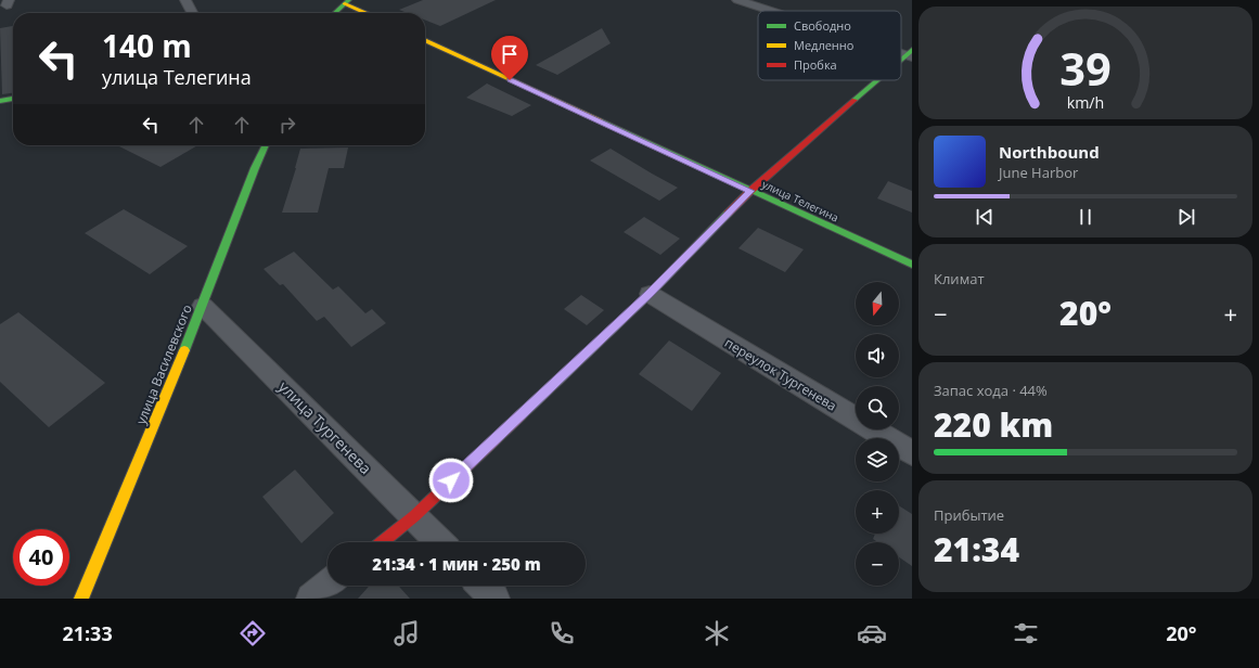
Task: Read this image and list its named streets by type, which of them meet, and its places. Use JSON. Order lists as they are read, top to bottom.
{
  "streets": {
    "street": [
      "улица Телегина",
      "улица Василевского",
      "переулок Тургенева",
      "улица Тургенева"
    ]
  },
  "crossings": [
    ["улица Василевского", "улица Тургенева"]
  ],
  "legend": ["Свободно", "Медленно", "Пробка"],
  "north": "bottom",
  "page": {
    "turn": ["140 m", "улица Телегина"],
    "song": ["Northbound", "June Harbor"],
    "tile": [
      "Климат",
      ["Запас хода · 44%", "220 km"],
      ["Прибытие", "21:34"]
    ],
    "map_buttons": ["+", "−"],
    "heat": ["−", "20°", "+"],
    "limit": "40",
    "trip": "21:34 · 1 мин · 250 m",
    "tabs": ["21:33", "20°"],
    "gauge": ["39", "km/h"]
  }
}
